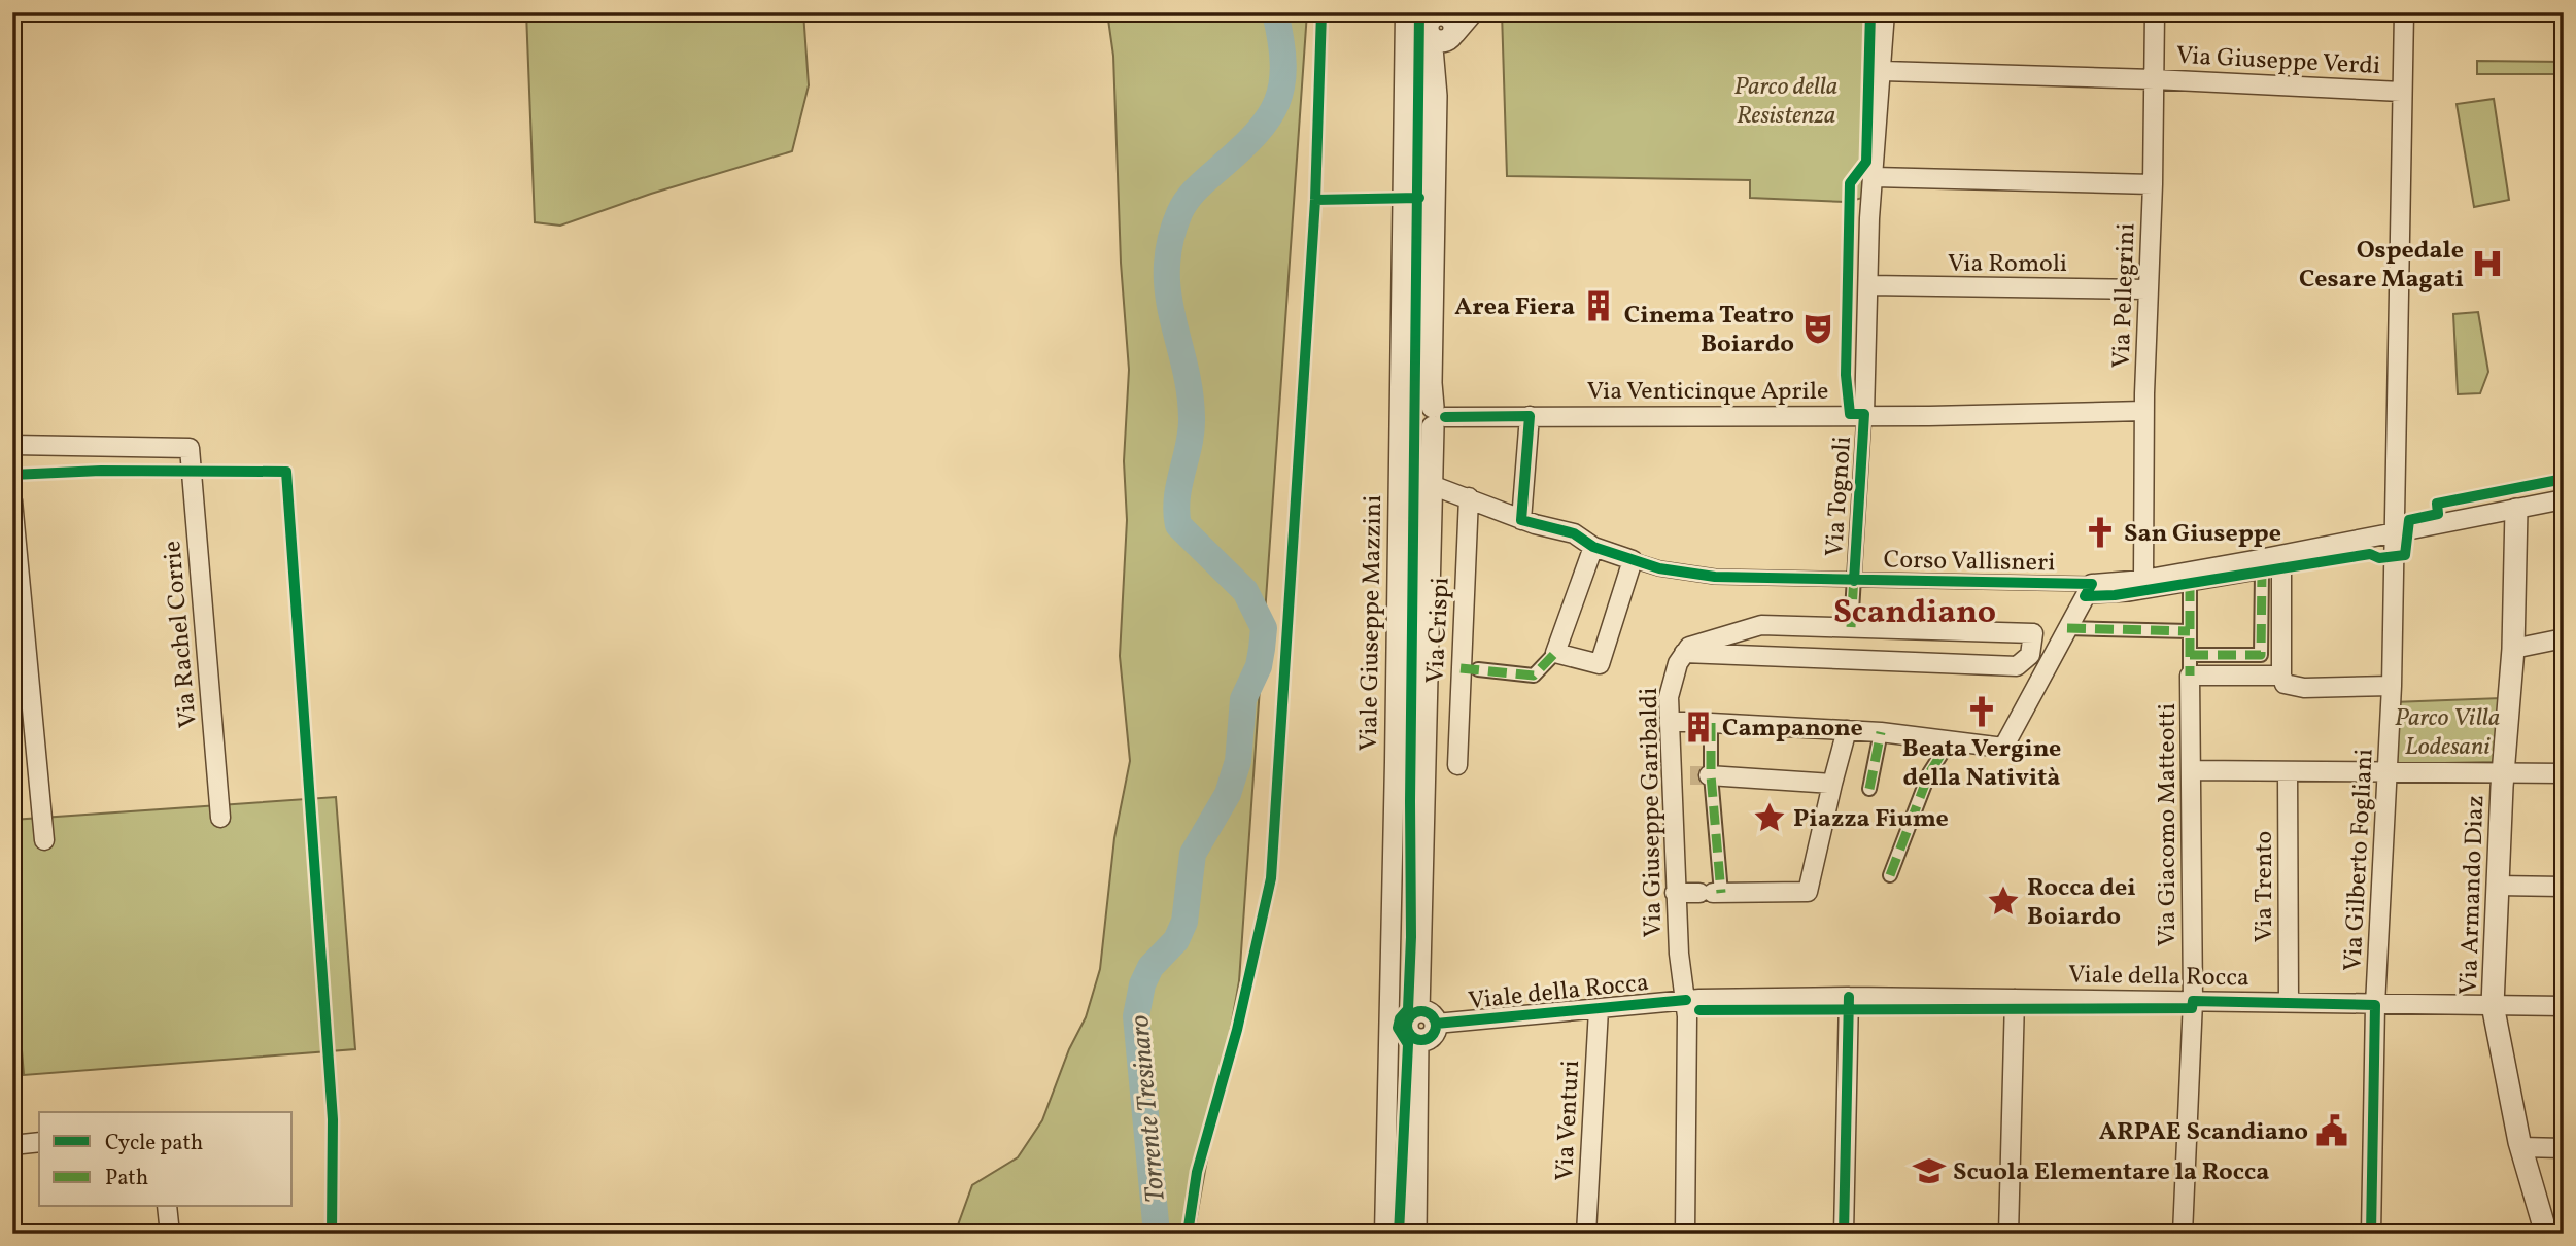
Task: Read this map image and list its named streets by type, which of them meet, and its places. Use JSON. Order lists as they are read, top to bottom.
{
  "streets": {
    "street": [
      "Via Giuseppe Verdi",
      "Via Romoli",
      "Via Pellegrini",
      "Via Venticinque Aprile",
      "Via Tognoli",
      "Corso Vallisneri",
      "Viale Giuseppe Mazzini",
      "Via Crispi",
      "Via Rachel Corrie",
      "Via Giuseppe Garibaldi",
      "Via Giacomo Matteotti",
      "Via Gilberto Fogliani",
      "Via Trento",
      "Via Armando Diaz",
      "Viale della Rocca",
      "Via Venturi"
    ]
  },
  "crossings": [
    ["Via Giuseppe Verdi", "Via Pellegrini"],
    ["Via Giuseppe Verdi", "Via Tognoli"],
    ["Via Giuseppe Verdi", "Via Gilberto Fogliani"],
    ["Via Romoli", "Via Pellegrini"],
    ["Via Romoli", "Via Tognoli"],
    ["Via Pellegrini", "Via Venticinque Aprile"],
    ["Via Pellegrini", "Corso Vallisneri"],
    ["Via Venticinque Aprile", "Via Tognoli"],
    ["Via Tognoli", "Corso Vallisneri"],
    ["Corso Vallisneri", "Via Gilberto Fogliani"],
    ["Corso Vallisneri", "Via Armando Diaz"],
    ["Via Giuseppe Garibaldi", "Viale della Rocca"],
    ["Via Giacomo Matteotti", "Viale della Rocca"],
    ["Via Gilberto Fogliani", "Viale della Rocca"],
    ["Via Trento", "Viale della Rocca"],
    ["Via Armando Diaz", "Viale della Rocca"],
    ["Viale della Rocca", "Via Venturi"]
  ],
  "districts": ["Scandiano"],
  "water": ["Torrente Tresinaro"],
  "parks": ["Parco della Resistenza", "Parco Villa Lodesani"],
  "places": {
    "hospital": ["Ospedale Cesare Magati"],
    "building": ["Area Fiera", "Campanone"],
    "theatre": ["Cinema Teatro Boiardo"],
    "church": ["San Giuseppe", "Beata Vergine della Natività"],
    "place": ["Piazza Fiume", "Rocca dei Boiardo"],
    "public building": ["ARPAE Scandiano"],
    "school or university": ["Scuola Elementare la Rocca"]
  },
  "legend": ["Cycle path", "Path"]
}
